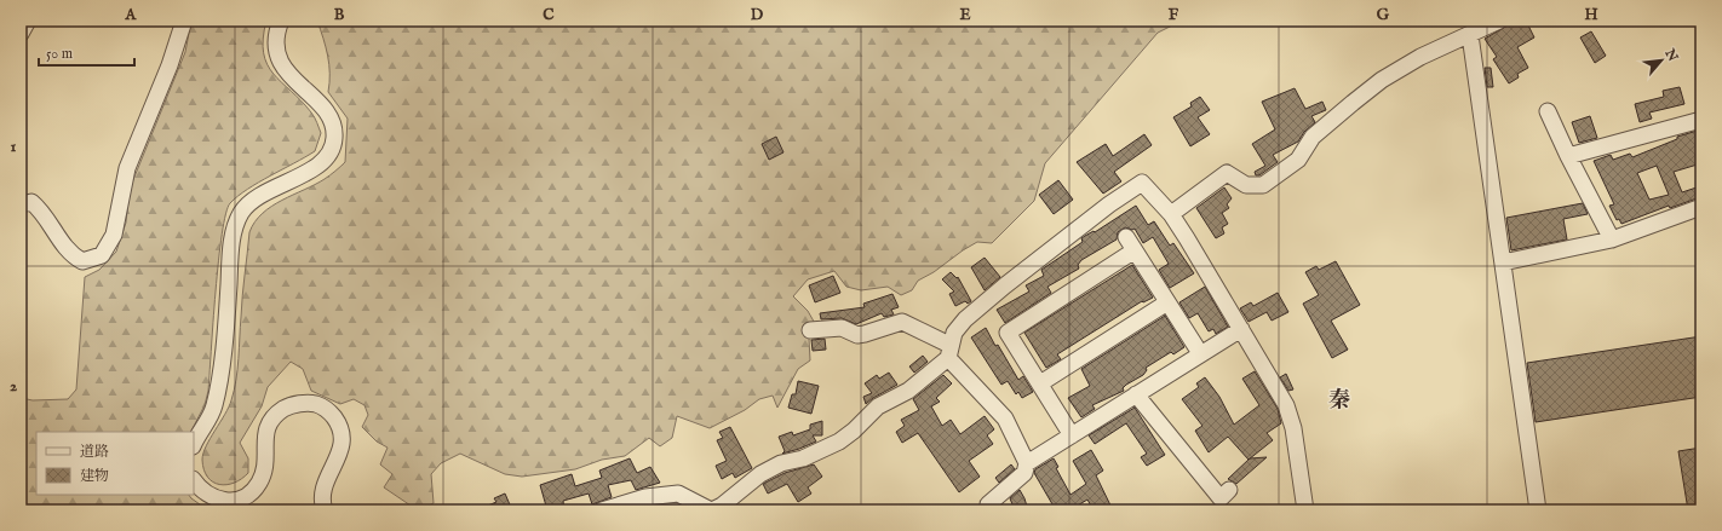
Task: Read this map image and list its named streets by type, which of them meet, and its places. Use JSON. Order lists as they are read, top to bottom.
{
  "districts": ["秦"],
  "legend": ["道路", "建物"],
  "scale_bar": "50 m",
  "north": "top right",
  "grid": {
    "columns": [
      "A",
      "B",
      "C",
      "D",
      "E",
      "F",
      "G",
      "H"
    ],
    "rows": ["1", "2"]
  }
}
